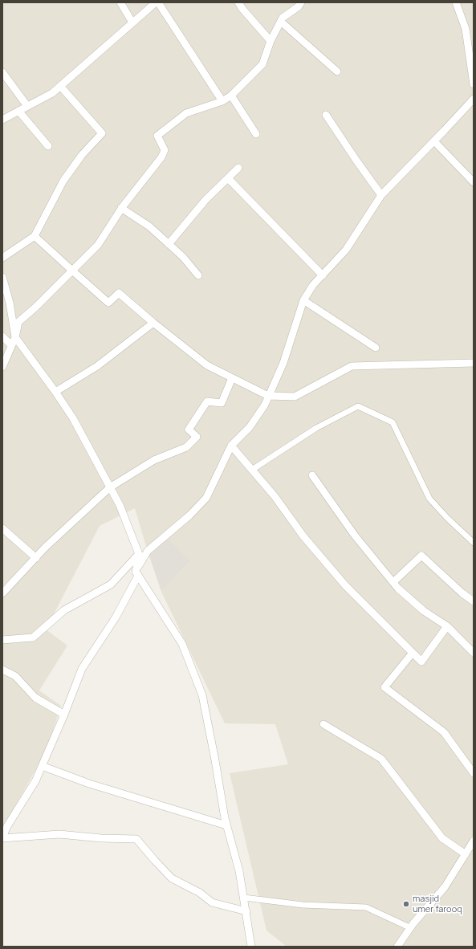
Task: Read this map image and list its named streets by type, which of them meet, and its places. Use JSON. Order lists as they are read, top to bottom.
{
  "places": ["masjid umer farooq"]
}
